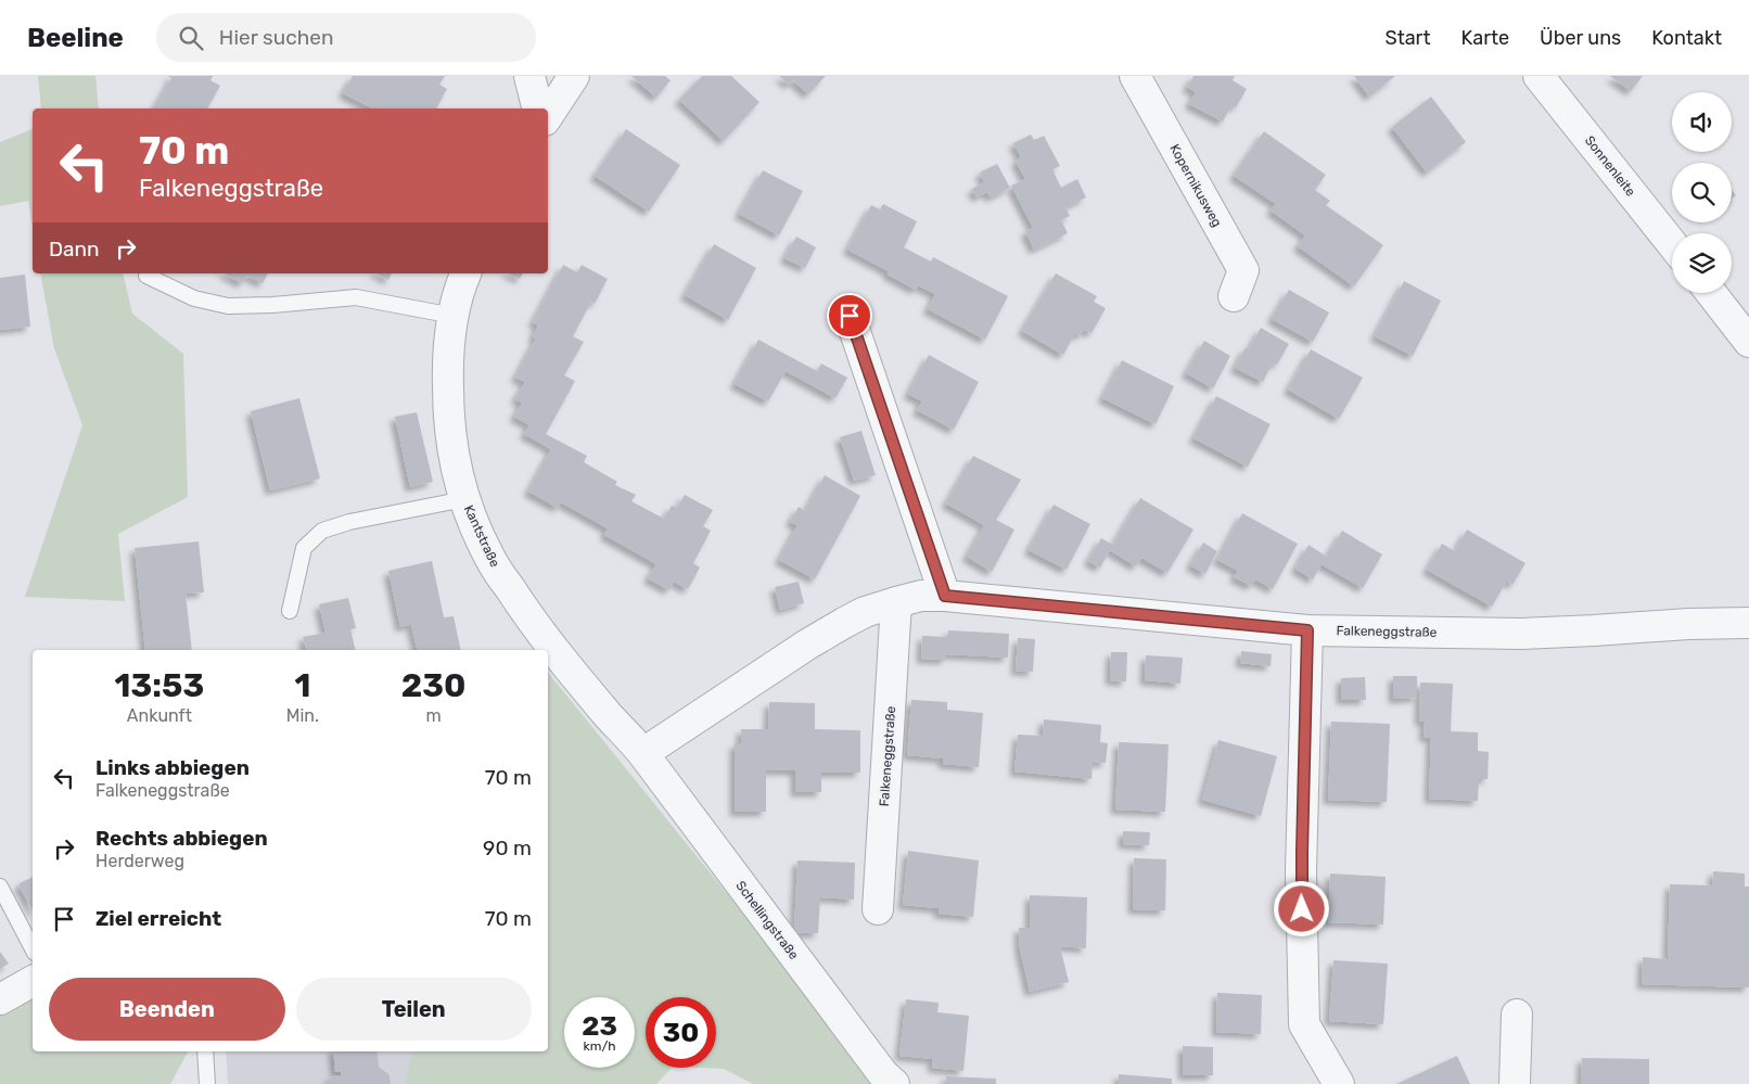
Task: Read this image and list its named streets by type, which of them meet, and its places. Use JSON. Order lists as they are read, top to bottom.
{
  "streets": {
    "street": [
      "Sonnenleite",
      "Kopernikusweg",
      "Kantstraße",
      "Falkeneggstraße",
      "Schellingstraße"
    ]
  },
  "crossings": [
    ["Kantstraße", "Falkeneggstraße"],
    ["Kantstraße", "Schellingstraße"],
    ["Falkeneggstraße", "Schellingstraße"]
  ],
  "page": {
    "header": "Beeline",
    "search": "Hier suchen",
    "nav": [
      "Start",
      "Karte",
      "Über uns",
      "Kontakt"
    ],
    "turn": ["70 m", "Falkeneggstraße"],
    "then": "Dann",
    "eta": [
      "13:53",
      "Ankunft",
      "1",
      "Min.",
      "230",
      "m"
    ],
    "list": [
      {
        "name": "Links abbiegen",
        "note": "Falkeneggstraße",
        "value": "70 m"
      },
      {
        "name": "Rechts abbiegen",
        "note": "Herderweg",
        "value": "90 m"
      },
      {
        "name": "Ziel erreicht",
        "value": "70 m"
      }
    ],
    "buttons": ["Beenden", "Teilen"],
    "speed": "23 km/h",
    "limit": "30"
  }
}
